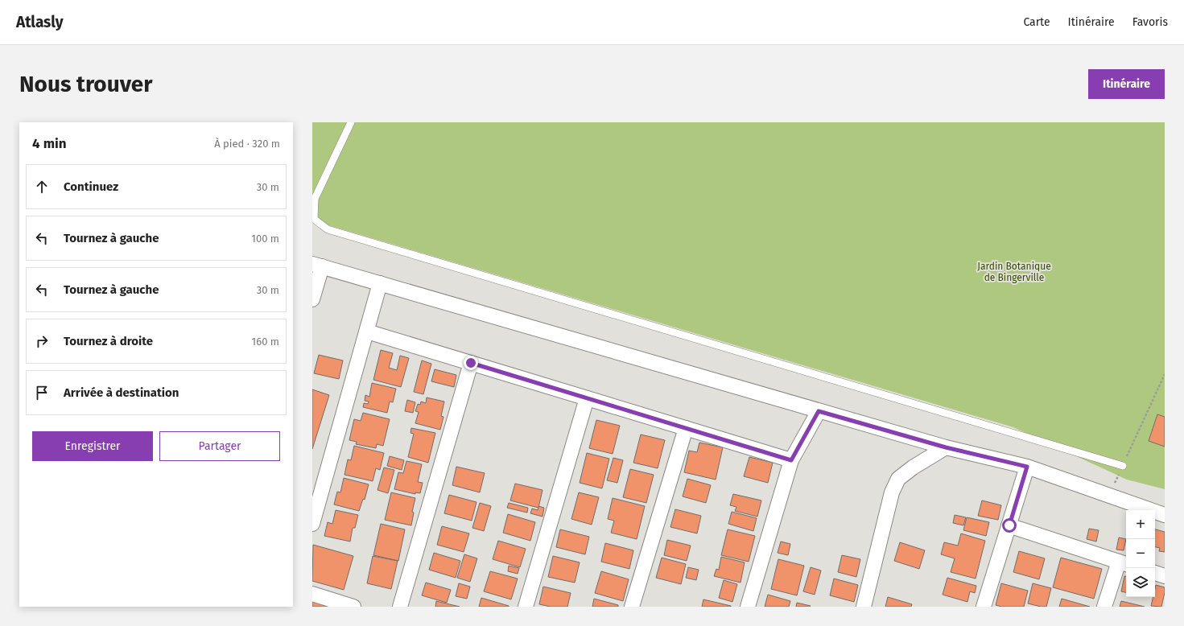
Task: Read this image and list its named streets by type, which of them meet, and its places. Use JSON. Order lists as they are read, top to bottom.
{
  "parks": ["Jardin Botanique de Bingerville"],
  "page": {
    "header": "Atlasly",
    "nav": ["Carte", "Itinéraire", "Favoris"],
    "buttons": [
      "Itinéraire",
      ["Enregistrer", "Partager"]
    ],
    "title": "Nous trouver",
    "heading": ["4 min", "À pied · 320 m"],
    "list": [
      ["Continuez", "30 m"],
      ["Tournez à gauche", "100 m"],
      ["Tournez à gauche", "30 m"],
      ["Tournez à droite", "160 m"],
      "Arrivée à destination"
    ],
    "map_buttons": ["+", "−"]
  }
}
